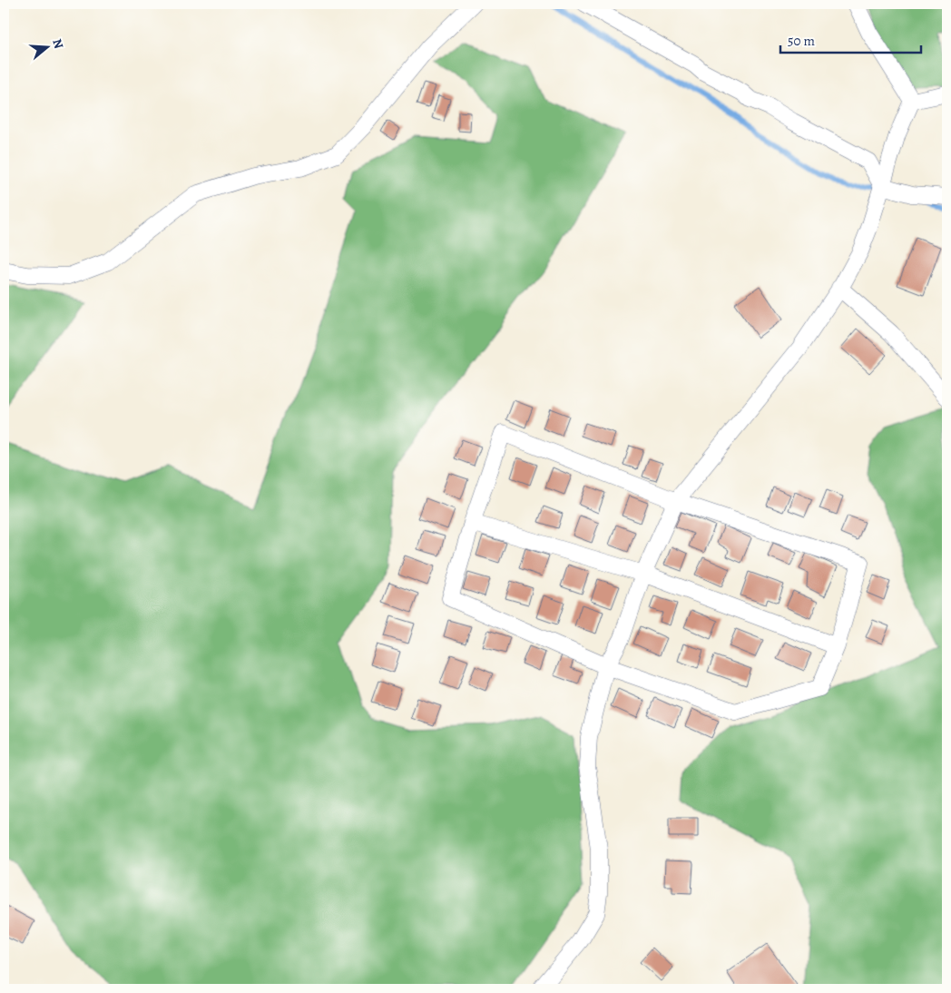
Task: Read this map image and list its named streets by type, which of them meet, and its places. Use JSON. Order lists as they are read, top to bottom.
{
  "scale_bar": "50 m",
  "north": "right"
}
